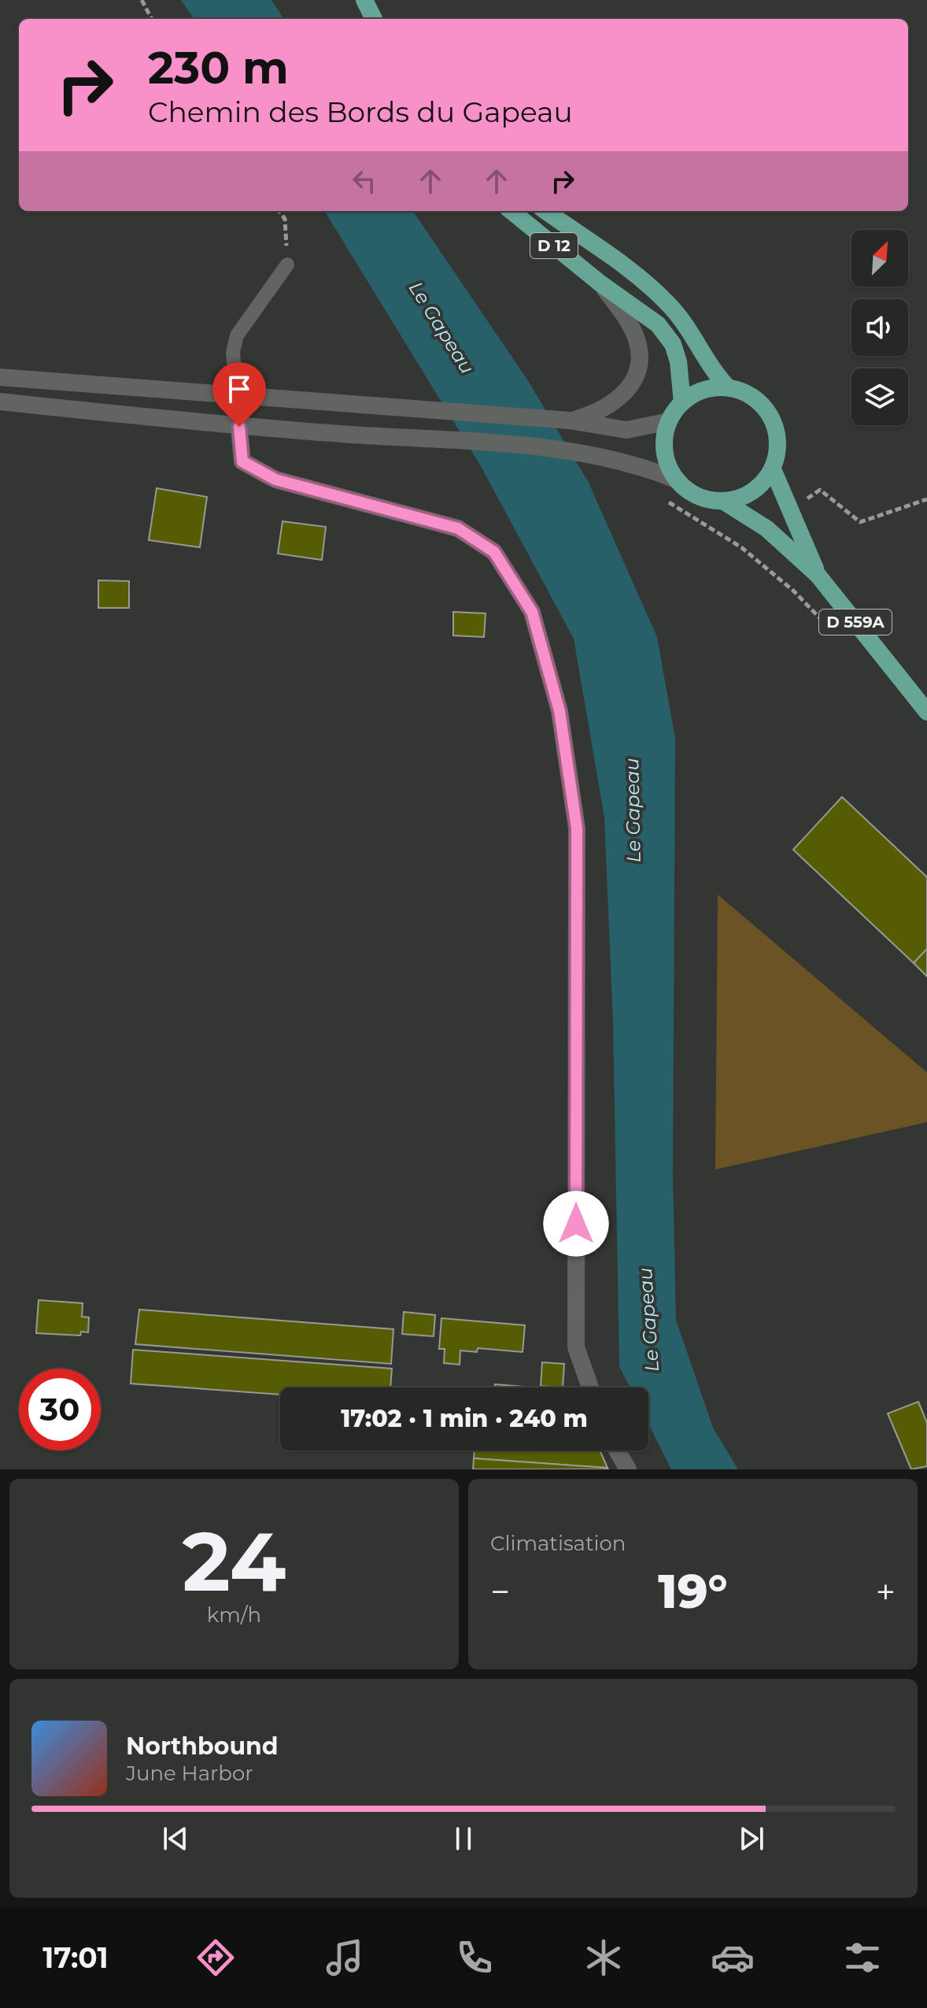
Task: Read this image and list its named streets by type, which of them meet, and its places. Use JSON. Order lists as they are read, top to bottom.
{
  "streets": {
    "main road": ["D 12", "D 559A"]
  },
  "water": ["Le Gapeau"],
  "north": "top right",
  "page": {
    "turn": ["230 m", "Chemin des Bords du Gapeau"],
    "limit": "30",
    "trip": "17:02 · 1 min · 240 m",
    "tile": [
      ["24", "km/h"],
      "Climatisation"
    ],
    "heat": ["−", "19°", "+"],
    "song": ["Northbound", "June Harbor"],
    "tabs": "17:01"
  }
}
